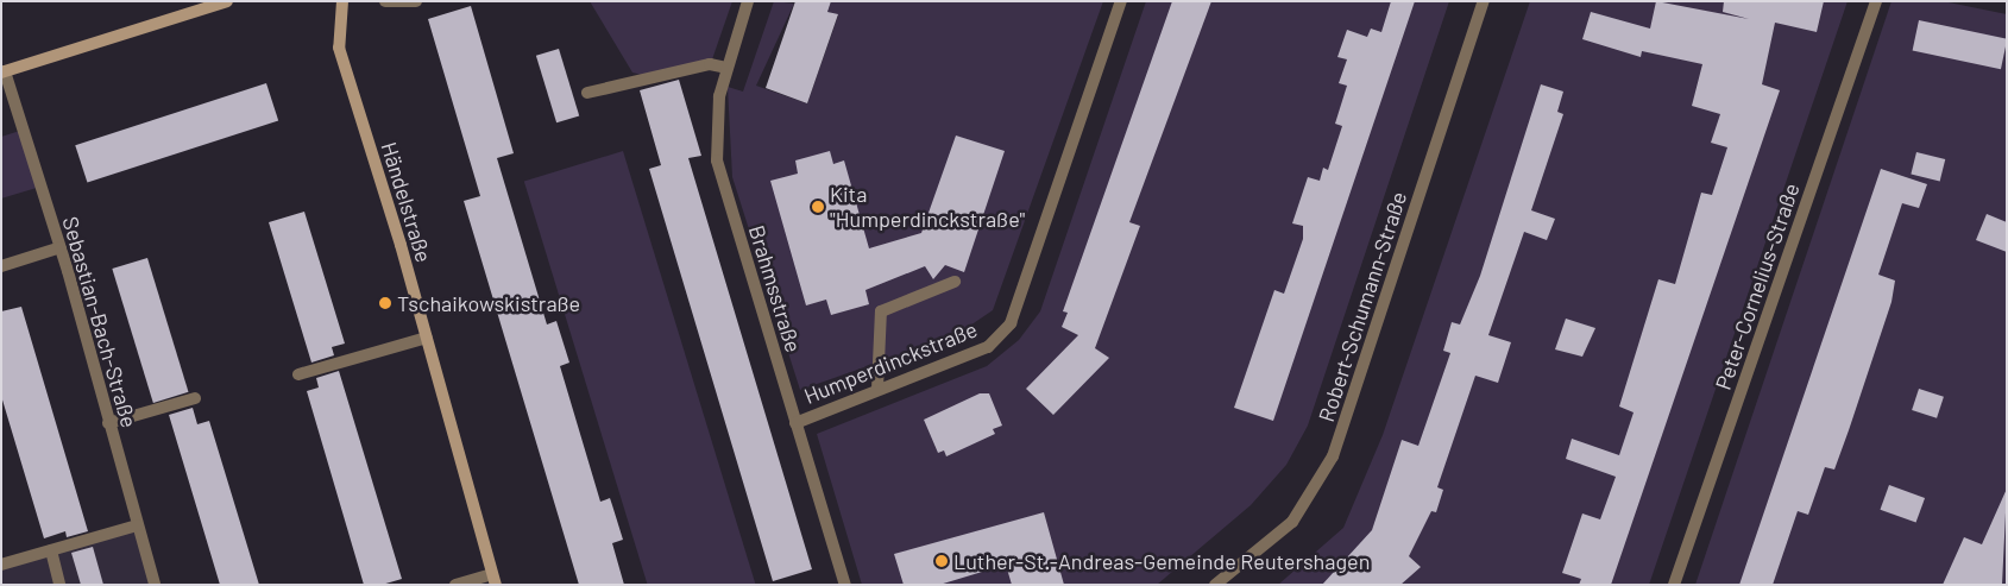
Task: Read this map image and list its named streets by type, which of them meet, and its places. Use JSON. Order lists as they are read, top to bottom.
{
  "streets": {
    "street": [
      "Händelstraße",
      "Peter-Cornelius-Straße",
      "Brahmsstraße",
      "Robert-Schumann-Straße",
      "Sebastian-Bach-Straße",
      "Humperdinckstraße"
    ]
  },
  "crossings": [
    ["Brahmsstraße", "Humperdinckstraße"]
  ],
  "places": ["Kita \"Humperdinckstraße\"", "Tschaikowskistraße", "Luther-St.-Andreas-Gemeinde Reutershagen"]
}
